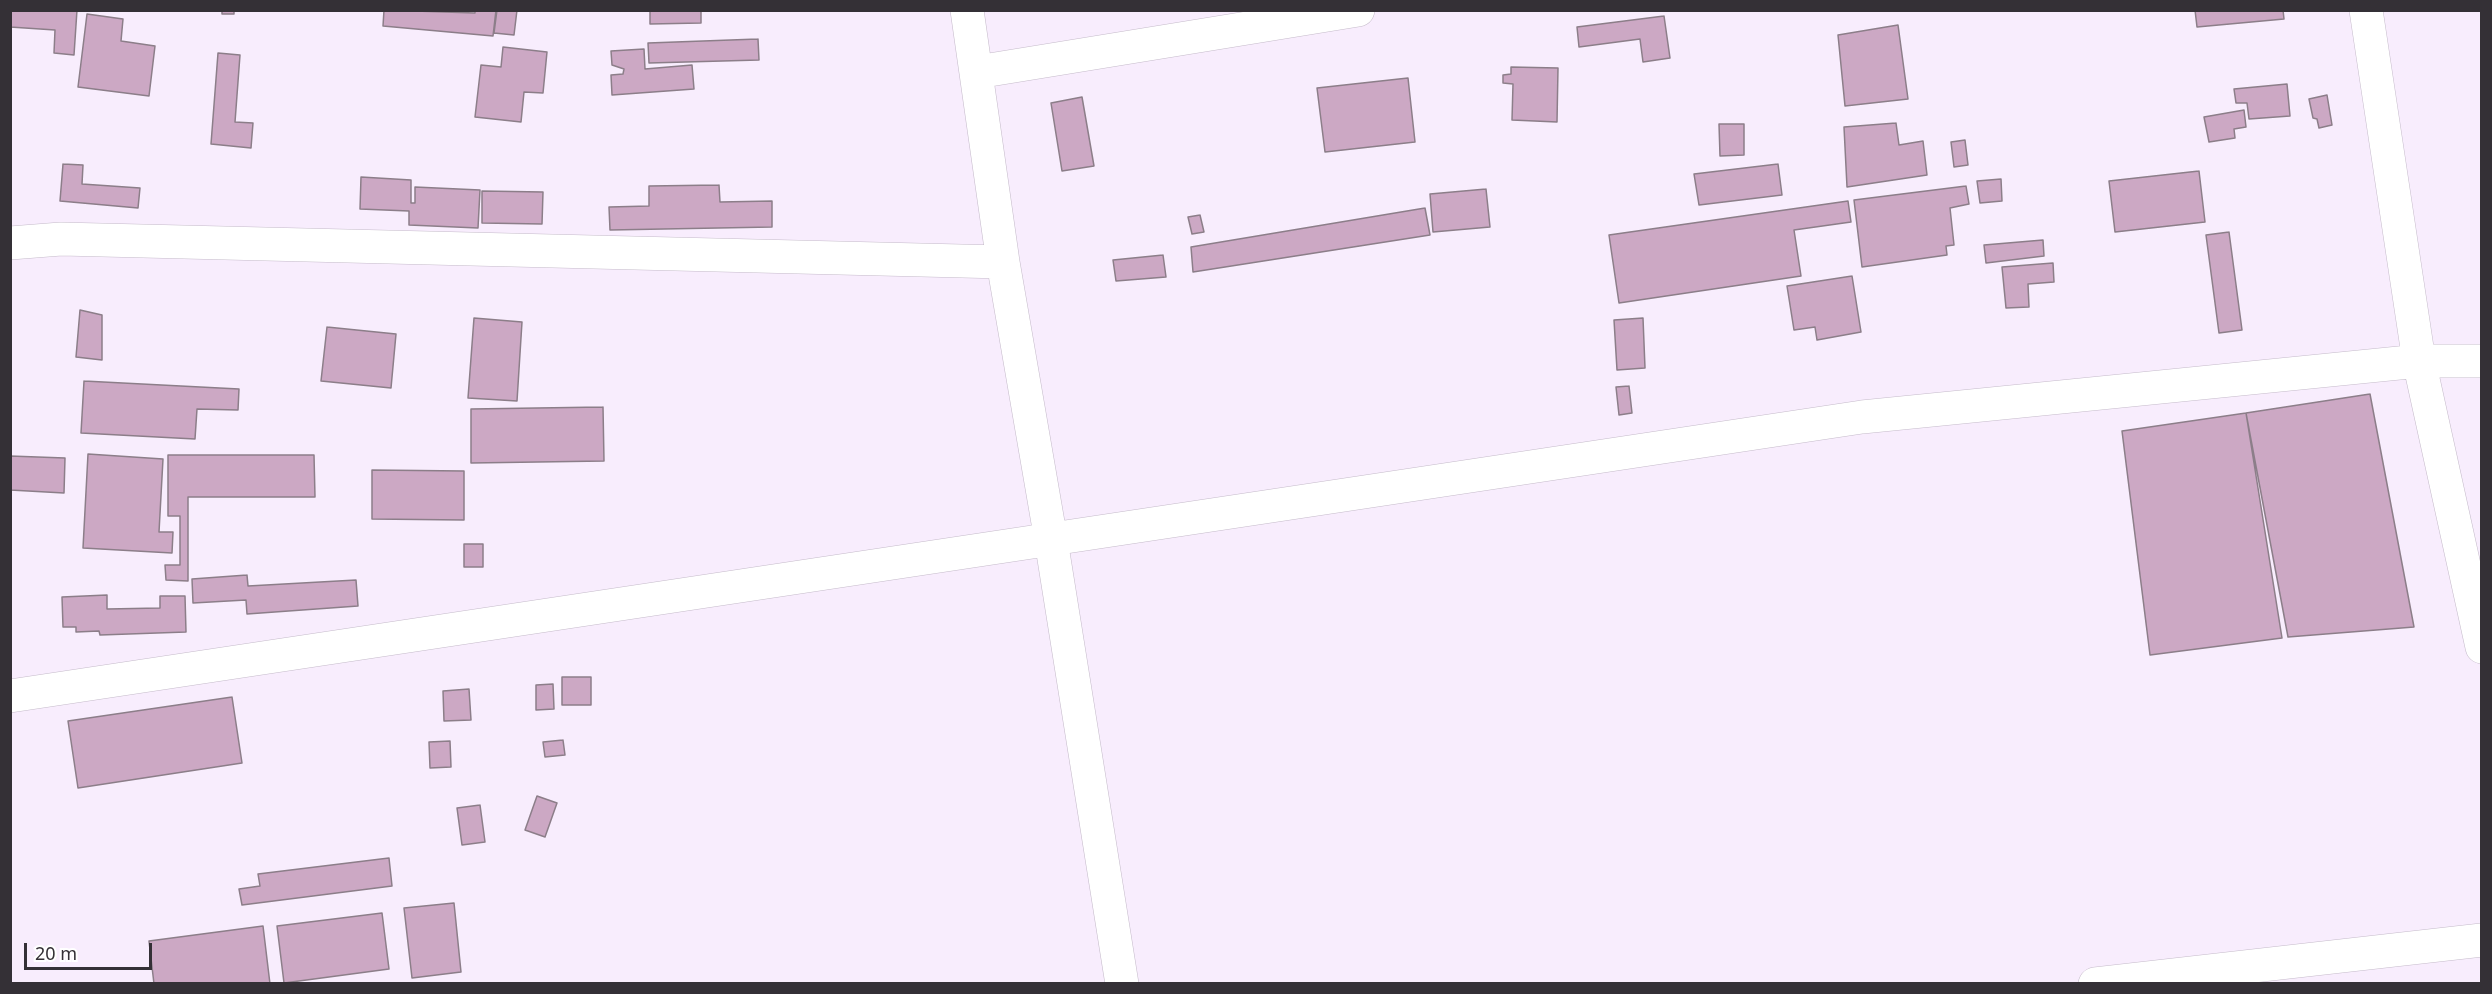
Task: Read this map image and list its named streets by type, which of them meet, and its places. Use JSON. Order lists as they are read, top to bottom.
{
  "scale_bar": "20 m"
}
